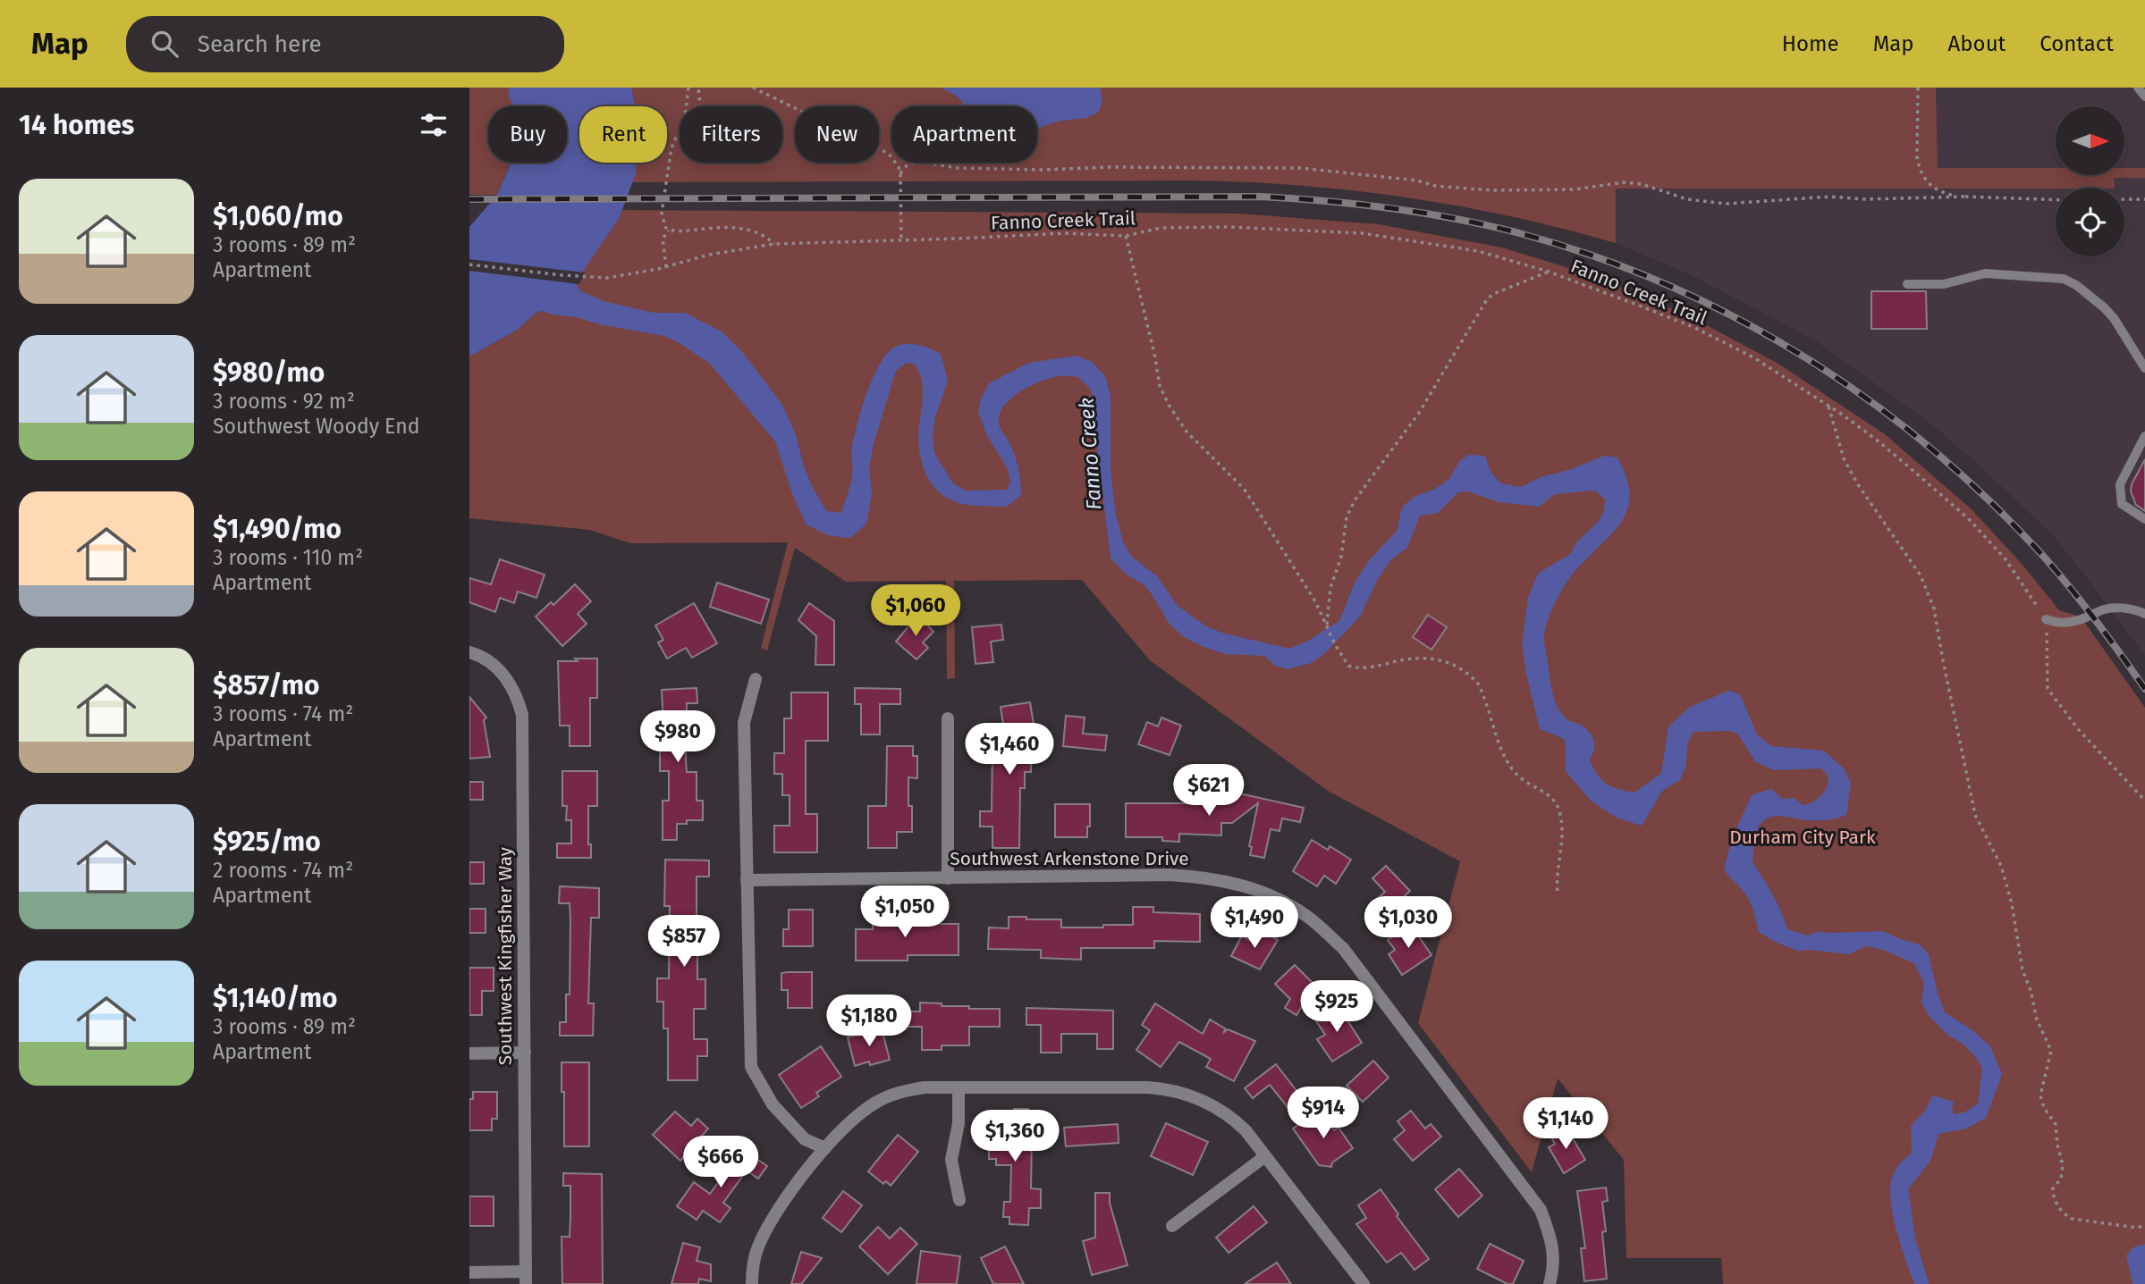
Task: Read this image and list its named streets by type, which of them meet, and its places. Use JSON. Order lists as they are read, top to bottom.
{
  "streets": {
    "street": ["Southwest Arkenstone Drive", "Southwest Kingfisher Way"],
    "path": ["Fanno Creek Trail"]
  },
  "water": ["Fanno Creek"],
  "parks": ["Durham City Park"],
  "north": "right",
  "page": {
    "header": "Map",
    "search": "Search here",
    "nav": [
      "Home",
      "Map",
      "About",
      "Contact"
    ],
    "heading": "14 homes",
    "chip": [
      "Buy",
      "Rent",
      "Filters",
      "New",
      "Apartment"
    ],
    "list": [
      {
        "name": "$1,060/mo",
        "note": "3 rooms · 89 m² · Apartment"
      },
      {
        "name": "$980/mo",
        "note": "3 rooms · 92 m² · Southwest Woody End"
      },
      {
        "name": "$1,490/mo",
        "note": "3 rooms · 110 m² · Apartment"
      },
      {
        "name": "$857/mo",
        "note": "3 rooms · 74 m² · Apartment"
      },
      {
        "name": "$925/mo",
        "note": "2 rooms · 74 m² · Apartment"
      },
      {
        "name": "$1,140/mo",
        "note": "3 rooms · 89 m² · Apartment"
      }
    ],
    "price": [
      "$1,060",
      "$980",
      "$1,460",
      "$621",
      "$1,050",
      "$1,490",
      "$1,030",
      "$857",
      "$925",
      "$1,180",
      "$914",
      "$1,140",
      "$1,360",
      "$666"
    ]
  }
}
